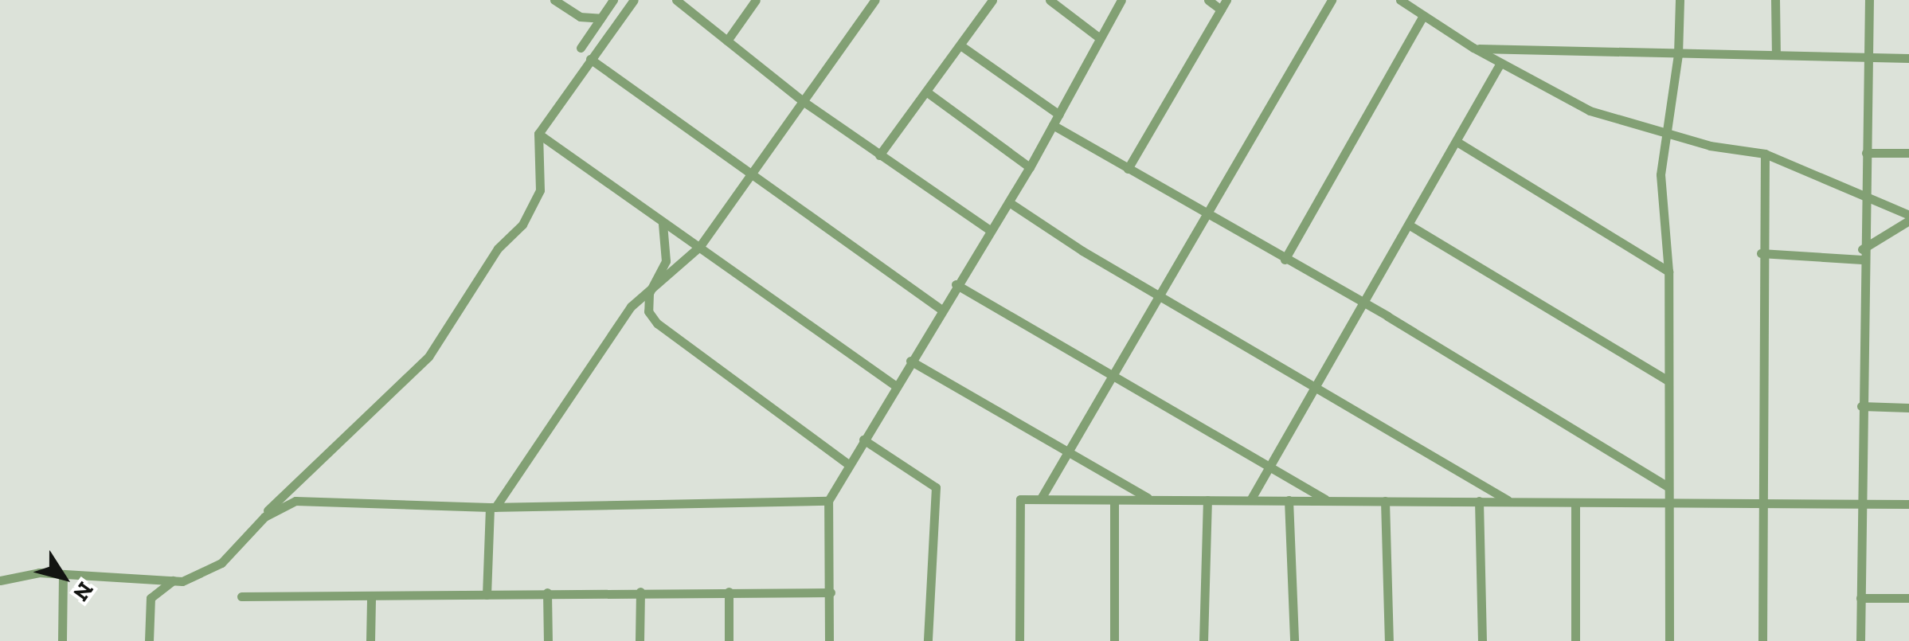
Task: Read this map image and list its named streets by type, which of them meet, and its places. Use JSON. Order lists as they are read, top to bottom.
{
  "north": "bottom right"
}
